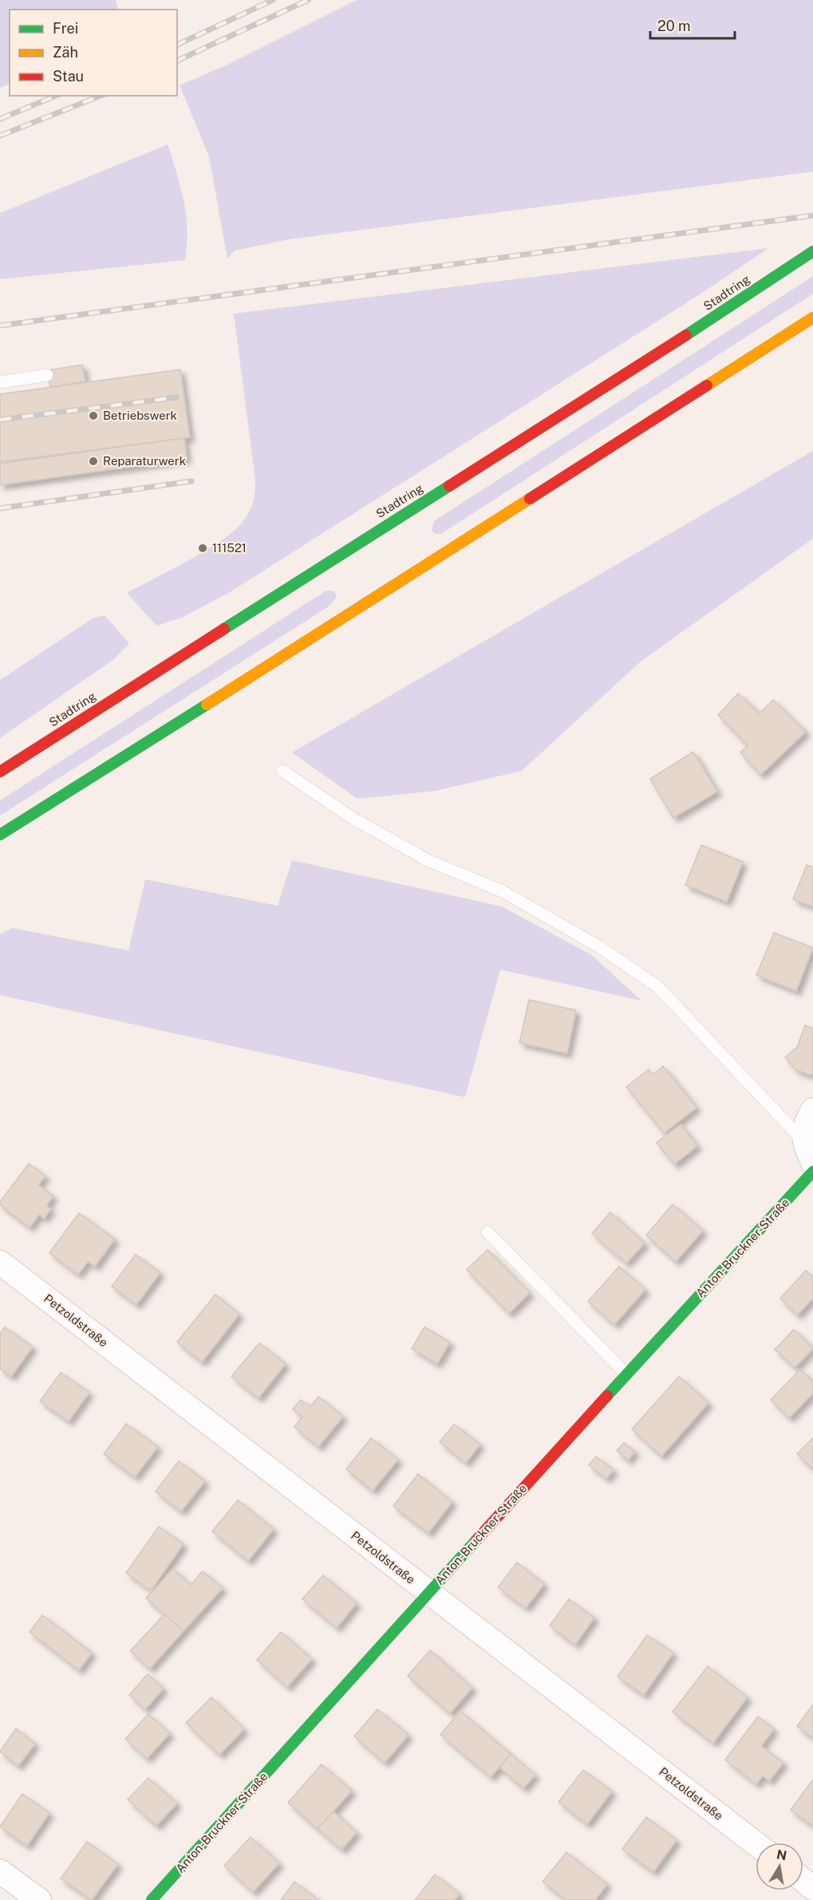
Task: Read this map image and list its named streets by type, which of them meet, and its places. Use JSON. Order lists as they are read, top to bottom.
{
  "streets": {
    "main road": ["Stadtring", "Anton-Bruckner-Straße"],
    "street": ["Petzoldstraße"]
  },
  "crossings": [
    ["Anton-Bruckner-Straße", "Petzoldstraße"]
  ],
  "places": ["Betriebswerk", "Reparaturwerk", "111521"],
  "legend": ["Frei", "Zäh", "Stau"],
  "scale_bar": "20 m",
  "north": "top"
}
